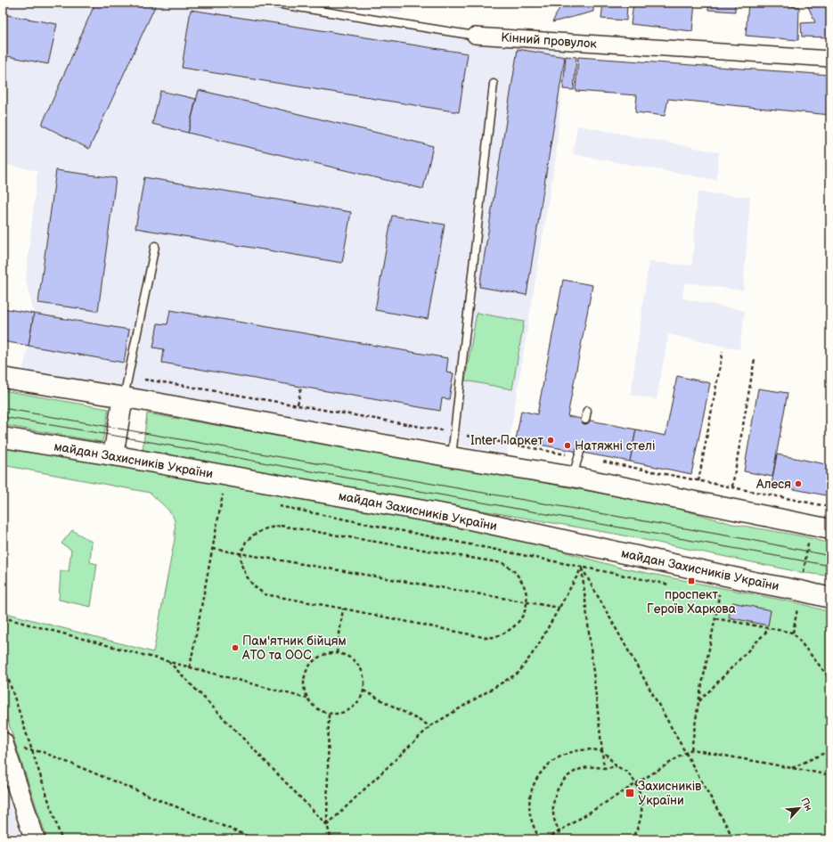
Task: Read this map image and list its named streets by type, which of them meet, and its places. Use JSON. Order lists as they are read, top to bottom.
{
  "streets": {
    "main road": ["майдан Захисників України"],
    "street": ["Кінний провулок"]
  },
  "places": {
    "other": [
      "Inter Паркет",
      "Натяжні стелі",
      "Алеся",
      "Пам'ятник бійцям АТО та ООС"
    ],
    "transit": ["проспект Героїв Харкова", "Захисників України"]
  },
  "north": "top right"
}
